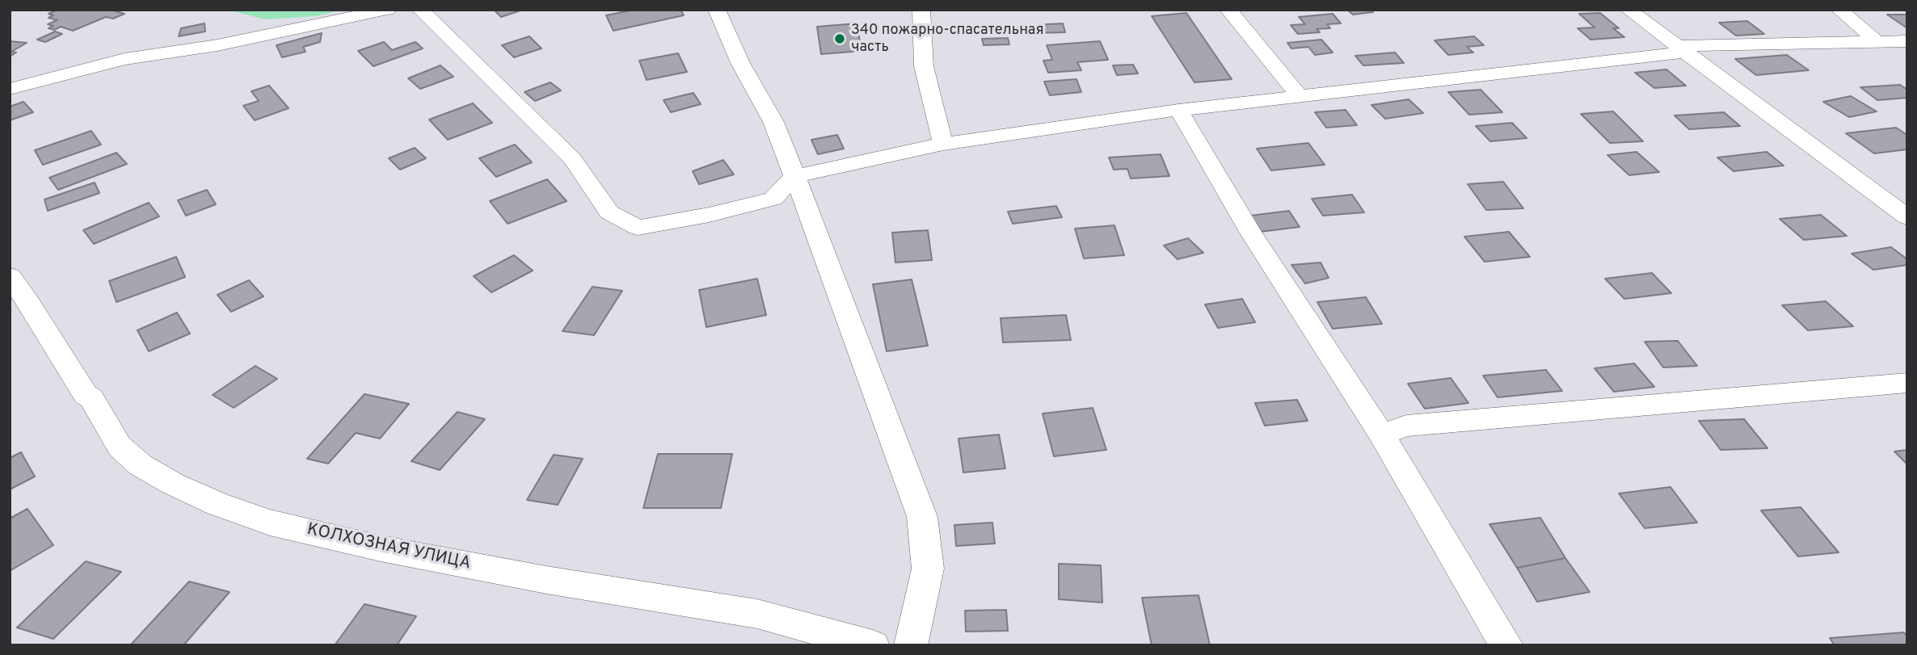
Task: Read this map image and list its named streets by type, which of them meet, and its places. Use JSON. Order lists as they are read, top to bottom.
{
  "streets": {
    "street": ["КОЛХОЗНАЯ УЛИЦА"]
  },
  "places": ["340 пожарно-спасательная часть"]
}
